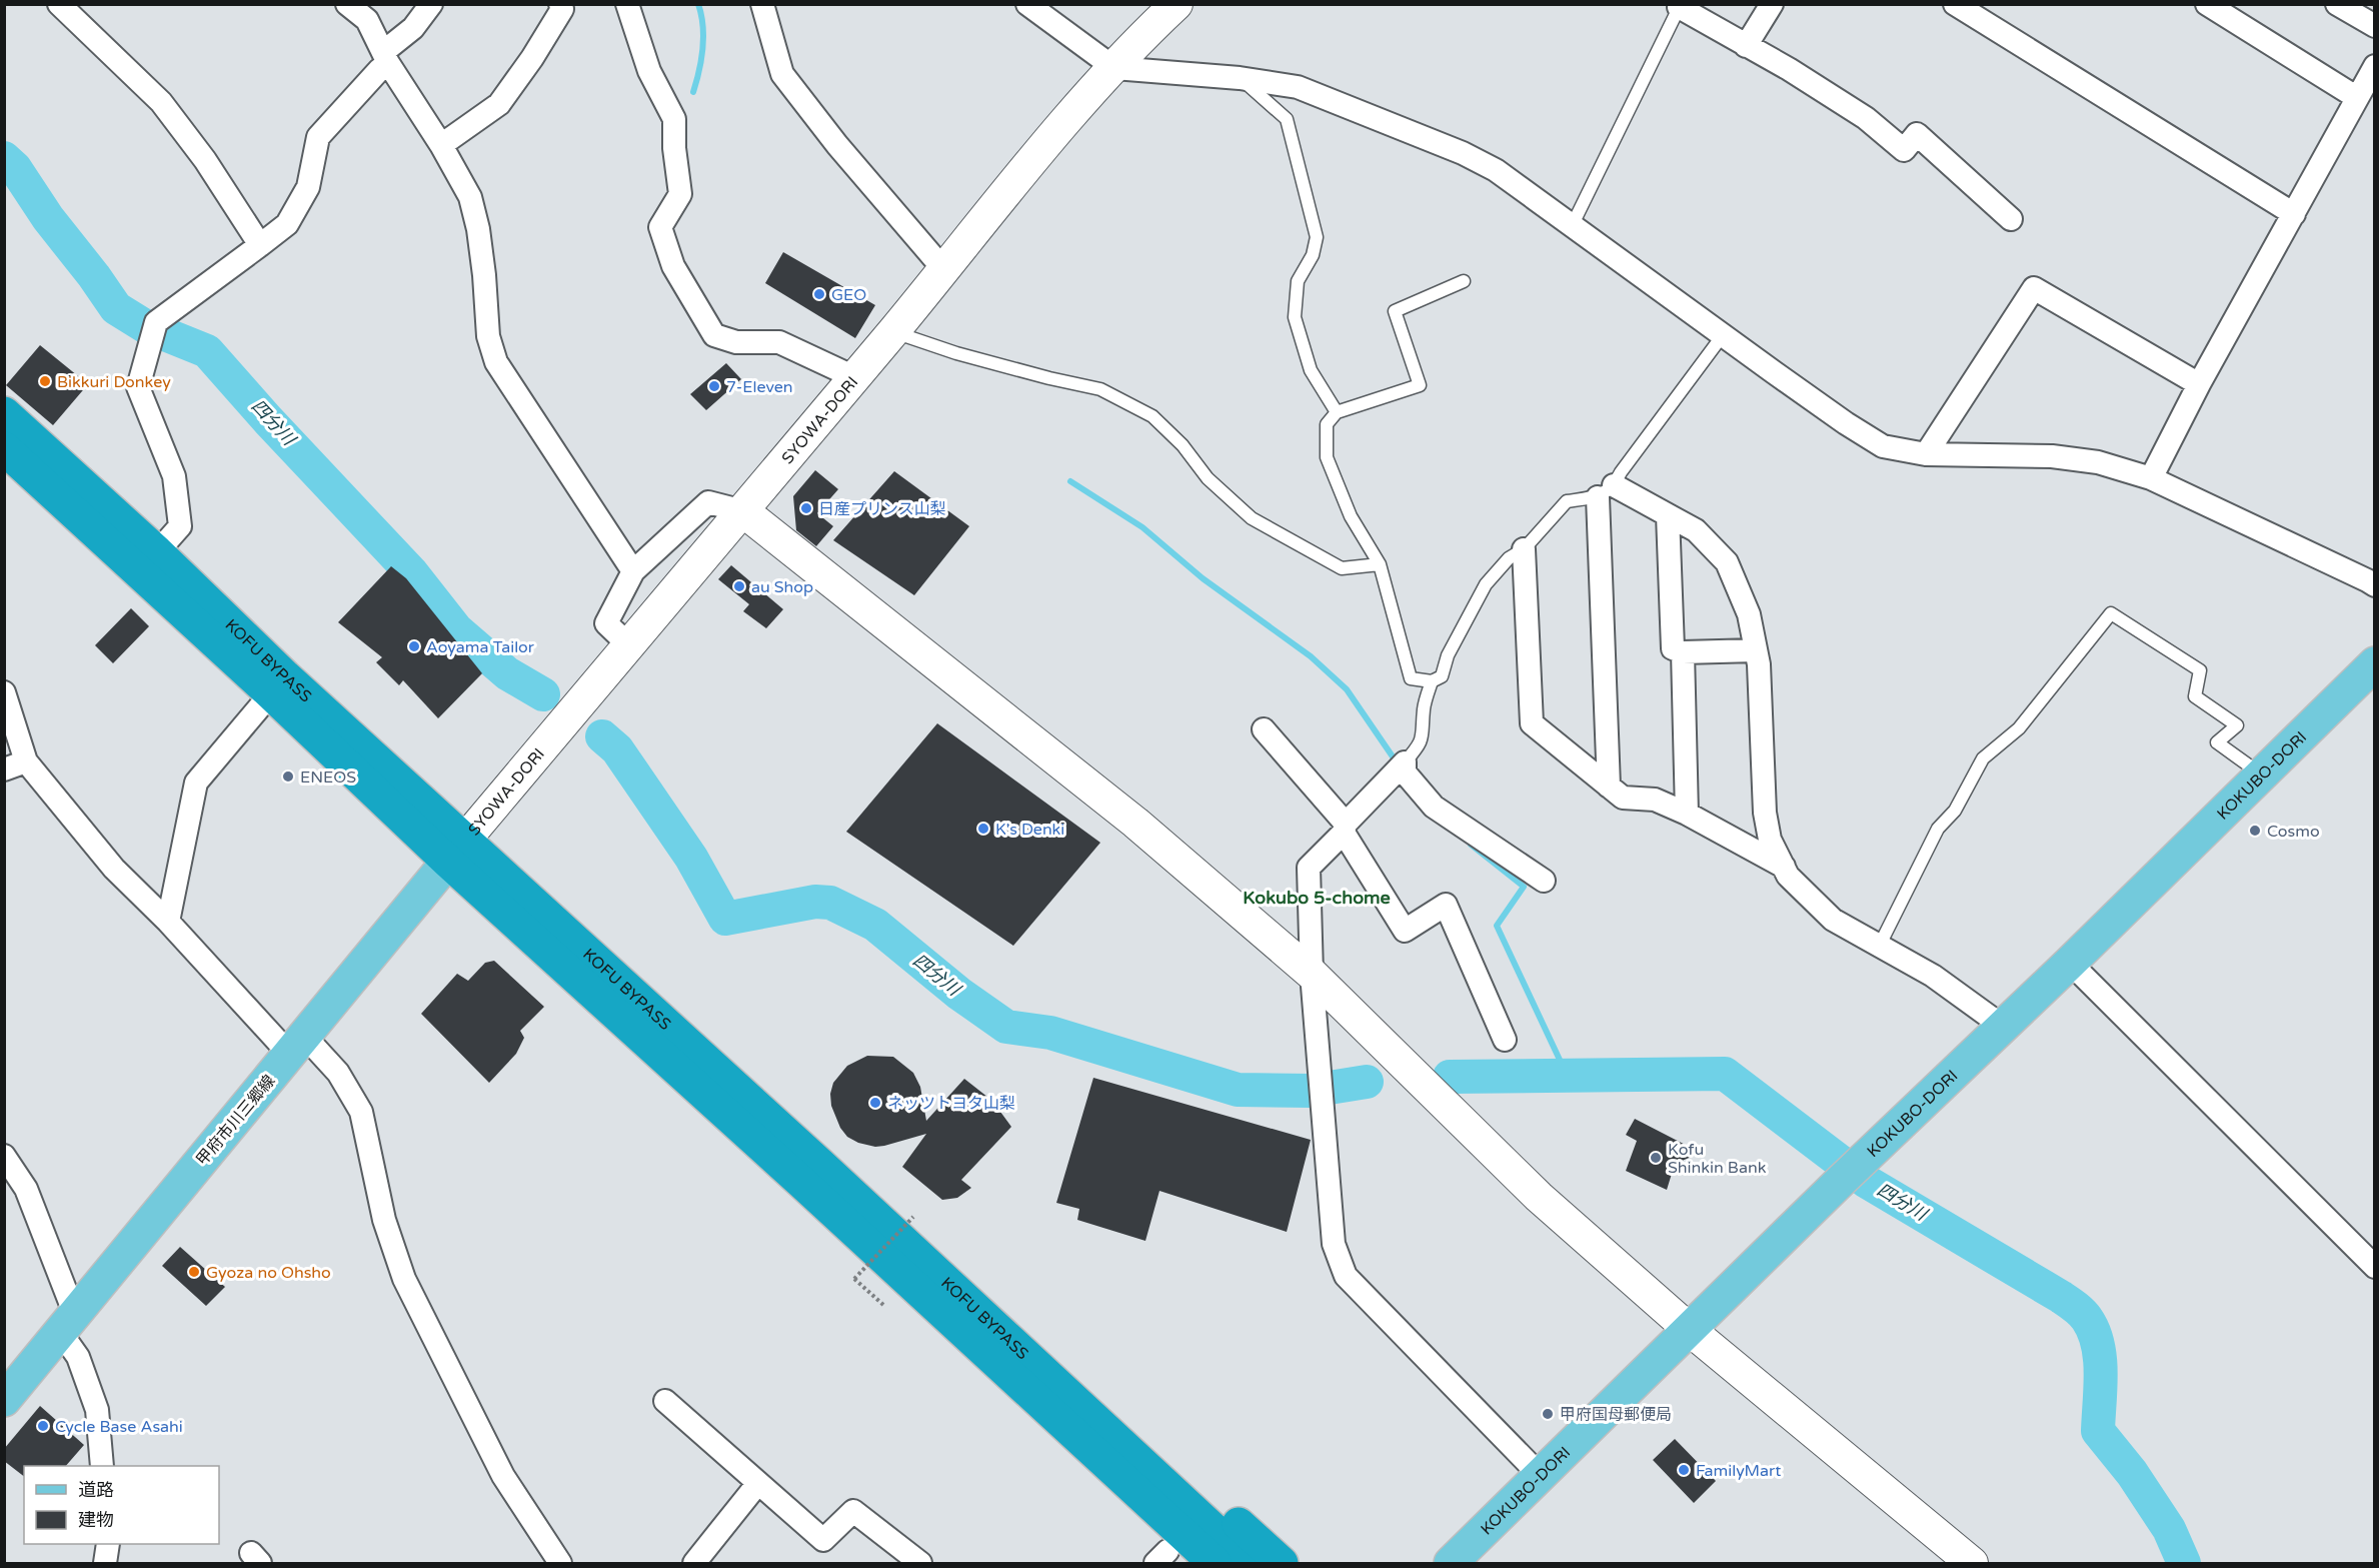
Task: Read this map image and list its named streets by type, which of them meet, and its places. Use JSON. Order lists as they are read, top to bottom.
{
  "streets": {
    "highway": ["KOFU BYPASS"],
    "main road": ["KOKUBO-DORI", "甲府市川三郷線"],
    "street": ["SYOWA-DORI"]
  },
  "crossings": [
    ["SYOWA-DORI", "KOFU BYPASS"],
    ["SYOWA-DORI", "甲府市川三郷線"],
    ["KOFU BYPASS", "甲府市川三郷線"]
  ],
  "districts": ["Kokubo 5-chome"],
  "water": ["四分川"],
  "places": [
    "GEO",
    "Bikkuri Donkey",
    "7-Eleven",
    "日産プリンス山梨",
    "au Shop",
    "Aoyama Tailor",
    "ENEOS",
    "K's Denki",
    "Cosmo",
    "ネッツトヨタ山梨",
    "Kofu Shinkin Bank",
    "Gyoza no Ohsho",
    "甲府国母郵便局",
    "Cycle Base Asahi",
    "FamilyMart"
  ],
  "legend": ["道路", "建物"]
}
